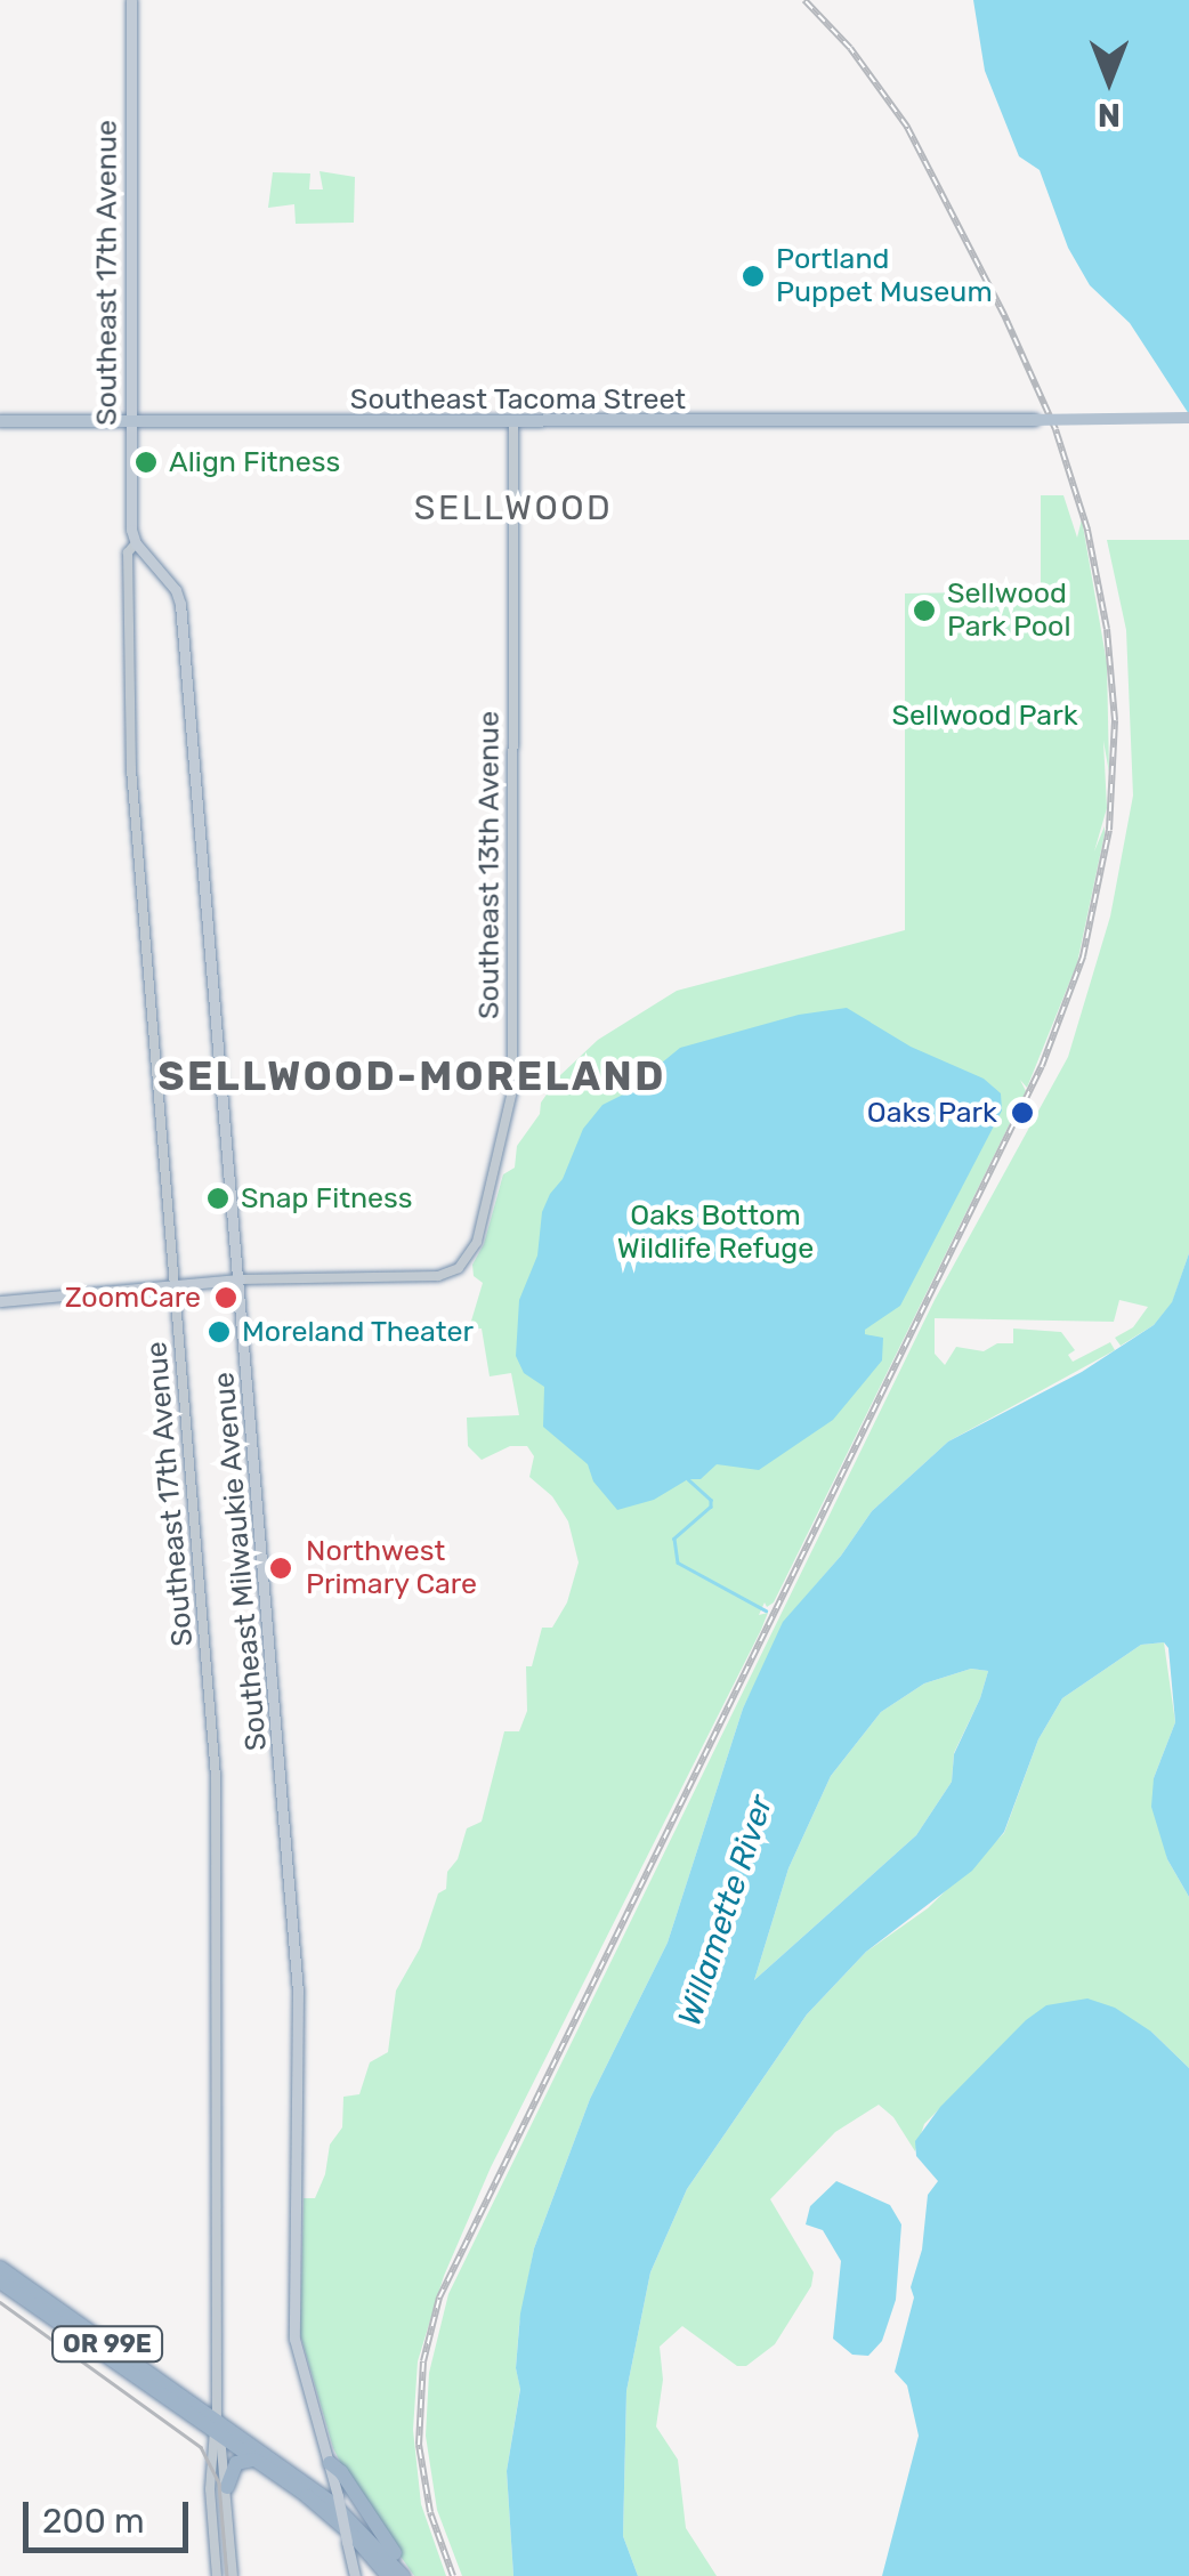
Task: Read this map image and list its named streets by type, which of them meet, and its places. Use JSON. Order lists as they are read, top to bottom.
{
  "streets": {
    "highway": ["OR 99E"],
    "main road": ["Southeast 17th Avenue", "Southeast Tacoma Street", "Southeast Milwaukie Avenue"],
    "street": ["Southeast 13th Avenue"]
  },
  "crossings": [
    ["Southeast 17th Avenue", "Southeast Tacoma Street"],
    ["Southeast 17th Avenue", "Southeast Milwaukie Avenue"],
    ["Southeast 17th Avenue", "OR 99E"],
    ["Southeast Tacoma Street", "Southeast 13th Avenue"],
    ["Southeast 13th Avenue", "Southeast Milwaukie Avenue"]
  ],
  "districts": ["SELLWOOD", "SELLWOOD-MORELAND"],
  "water": ["Willamette River"],
  "parks": ["Sellwood Park", "Oaks Bottom Wildlife Refuge"],
  "places": [
    "Portland Puppet Museum",
    "Align Fitness",
    "Sellwood Park Pool",
    "Oaks Park",
    "Snap Fitness",
    "ZoomCare",
    "Moreland Theater",
    "Northwest Primary Care"
  ],
  "scale_bar": "200 m",
  "north": "bottom"
}
